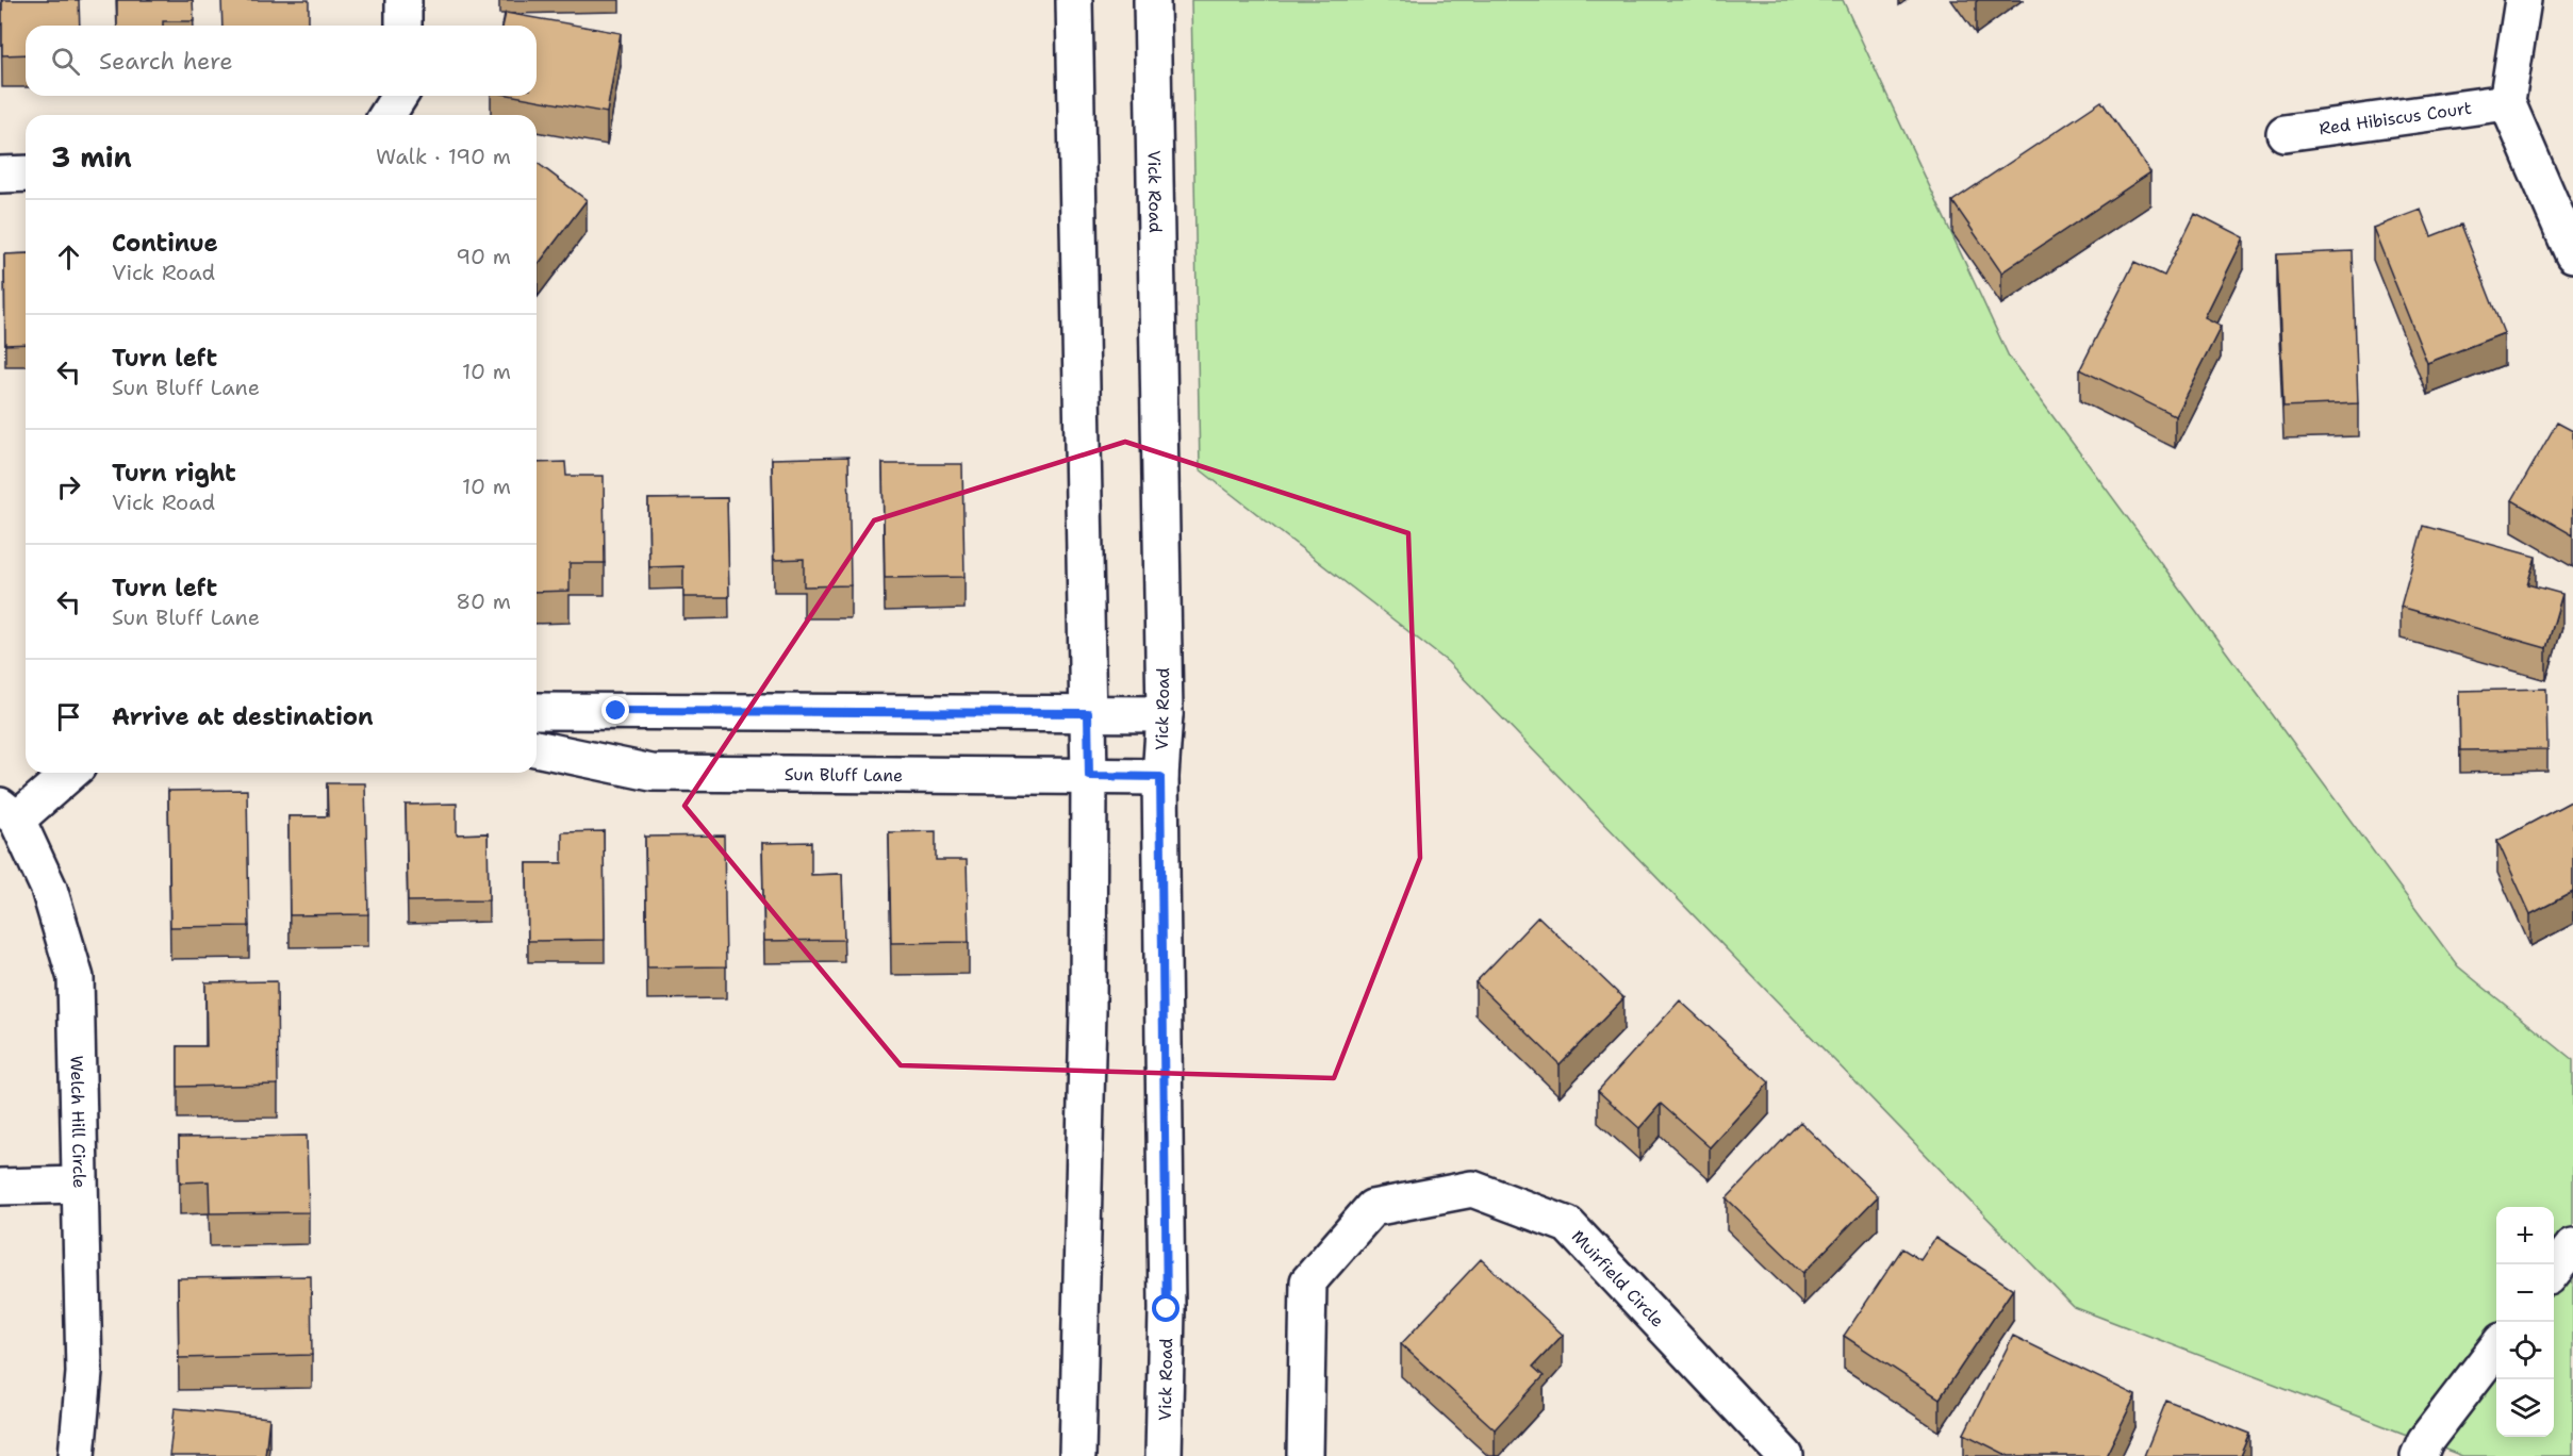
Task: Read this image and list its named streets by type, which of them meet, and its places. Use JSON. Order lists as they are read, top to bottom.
{
  "streets": {
    "street": [
      "Red Hibiscus Court",
      "Vick Road",
      "Sun Bluff Lane",
      "Welch Hill Circle",
      "Muirfield Circle"
    ]
  },
  "crossings": [
    ["Vick Road", "Sun Bluff Lane"]
  ],
  "page": {
    "search": "Search here",
    "heading": ["3 min", "Walk · 190 m"],
    "list": [
      ["Continue", "Vick Road", "90 m"],
      ["Turn left", "Sun Bluff Lane", "10 m"],
      ["Turn right", "Vick Road", "10 m"],
      ["Turn left", "Sun Bluff Lane", "80 m"],
      "Arrive at destination"
    ],
    "map_buttons": ["+", "−"]
  }
}
